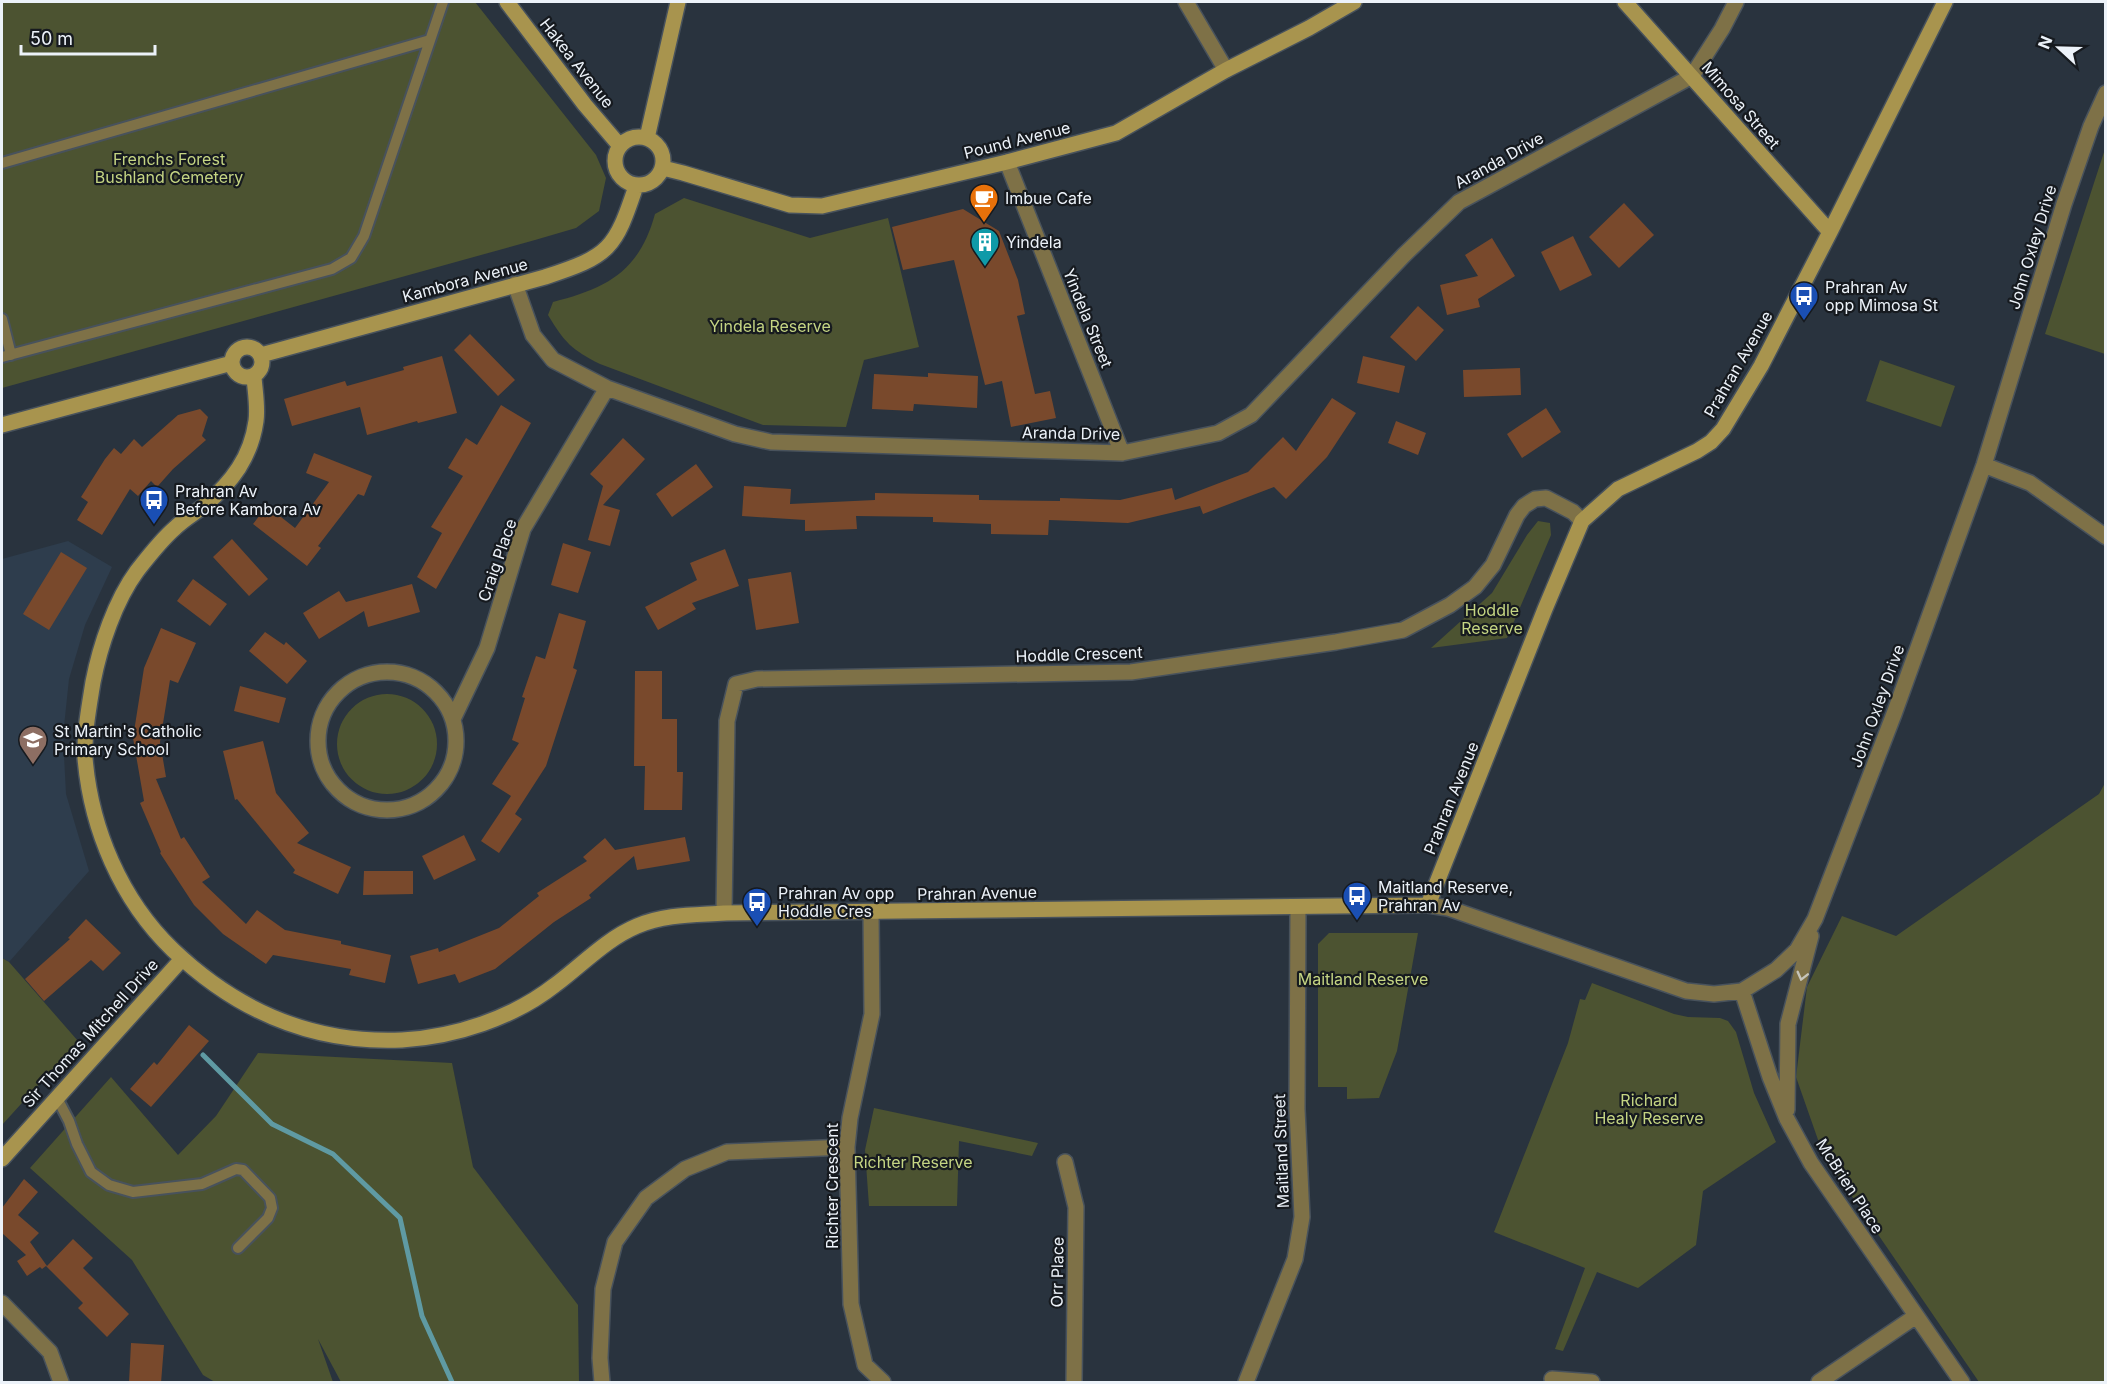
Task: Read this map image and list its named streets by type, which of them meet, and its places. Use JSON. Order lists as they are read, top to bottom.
{
  "streets": {
    "street": [
      "Hakea Avenue",
      "Mimosa Street",
      "Pound Avenue",
      "Aranda Drive",
      "John Oxley Drive",
      "Kambora Avenue",
      "Yindela Street",
      "Prahran Avenue",
      "Craig Place",
      "Hoddle Crescent",
      "Sir Thomas Mitchell Drive",
      "Maitland Street",
      "Richter Crescent",
      "McBrien Place",
      "Orr Place"
    ]
  },
  "crossings": [
    ["Hakea Avenue", "Pound Avenue"],
    ["Hakea Avenue", "Kambora Avenue"],
    ["Mimosa Street", "Aranda Drive"],
    ["Mimosa Street", "Prahran Avenue"],
    ["Pound Avenue", "Kambora Avenue"],
    ["Pound Avenue", "Yindela Street"],
    ["Aranda Drive", "Kambora Avenue"],
    ["Aranda Drive", "Yindela Street"],
    ["Aranda Drive", "Craig Place"],
    ["John Oxley Drive", "Prahran Avenue"],
    ["John Oxley Drive", "McBrien Place"],
    ["Kambora Avenue", "Prahran Avenue"],
    ["Prahran Avenue", "Hoddle Crescent"],
    ["Prahran Avenue", "Sir Thomas Mitchell Drive"],
    ["Prahran Avenue", "Maitland Street"],
    ["Prahran Avenue", "Richter Crescent"]
  ],
  "parks": [
    "Frenchs Forest Bushland Cemetery",
    "Yindela Reserve",
    "Hoddle Reserve",
    "Maitland Reserve",
    "Richard Healy Reserve",
    "Richter Reserve"
  ],
  "places": {
    "cafe": ["Imbue Cafe"],
    "building": ["Yindela"],
    "bus stop": [
      "Prahran Av opp Mimosa St",
      "Prahran Av Before Kambora Av",
      "Maitland Reserve, Prahran Av",
      "Prahran Av opp Hoddle Cres"
    ],
    "school or university": ["St Martin's Catholic Primary School"]
  },
  "scale_bar": "50 m",
  "north": "left"
}
